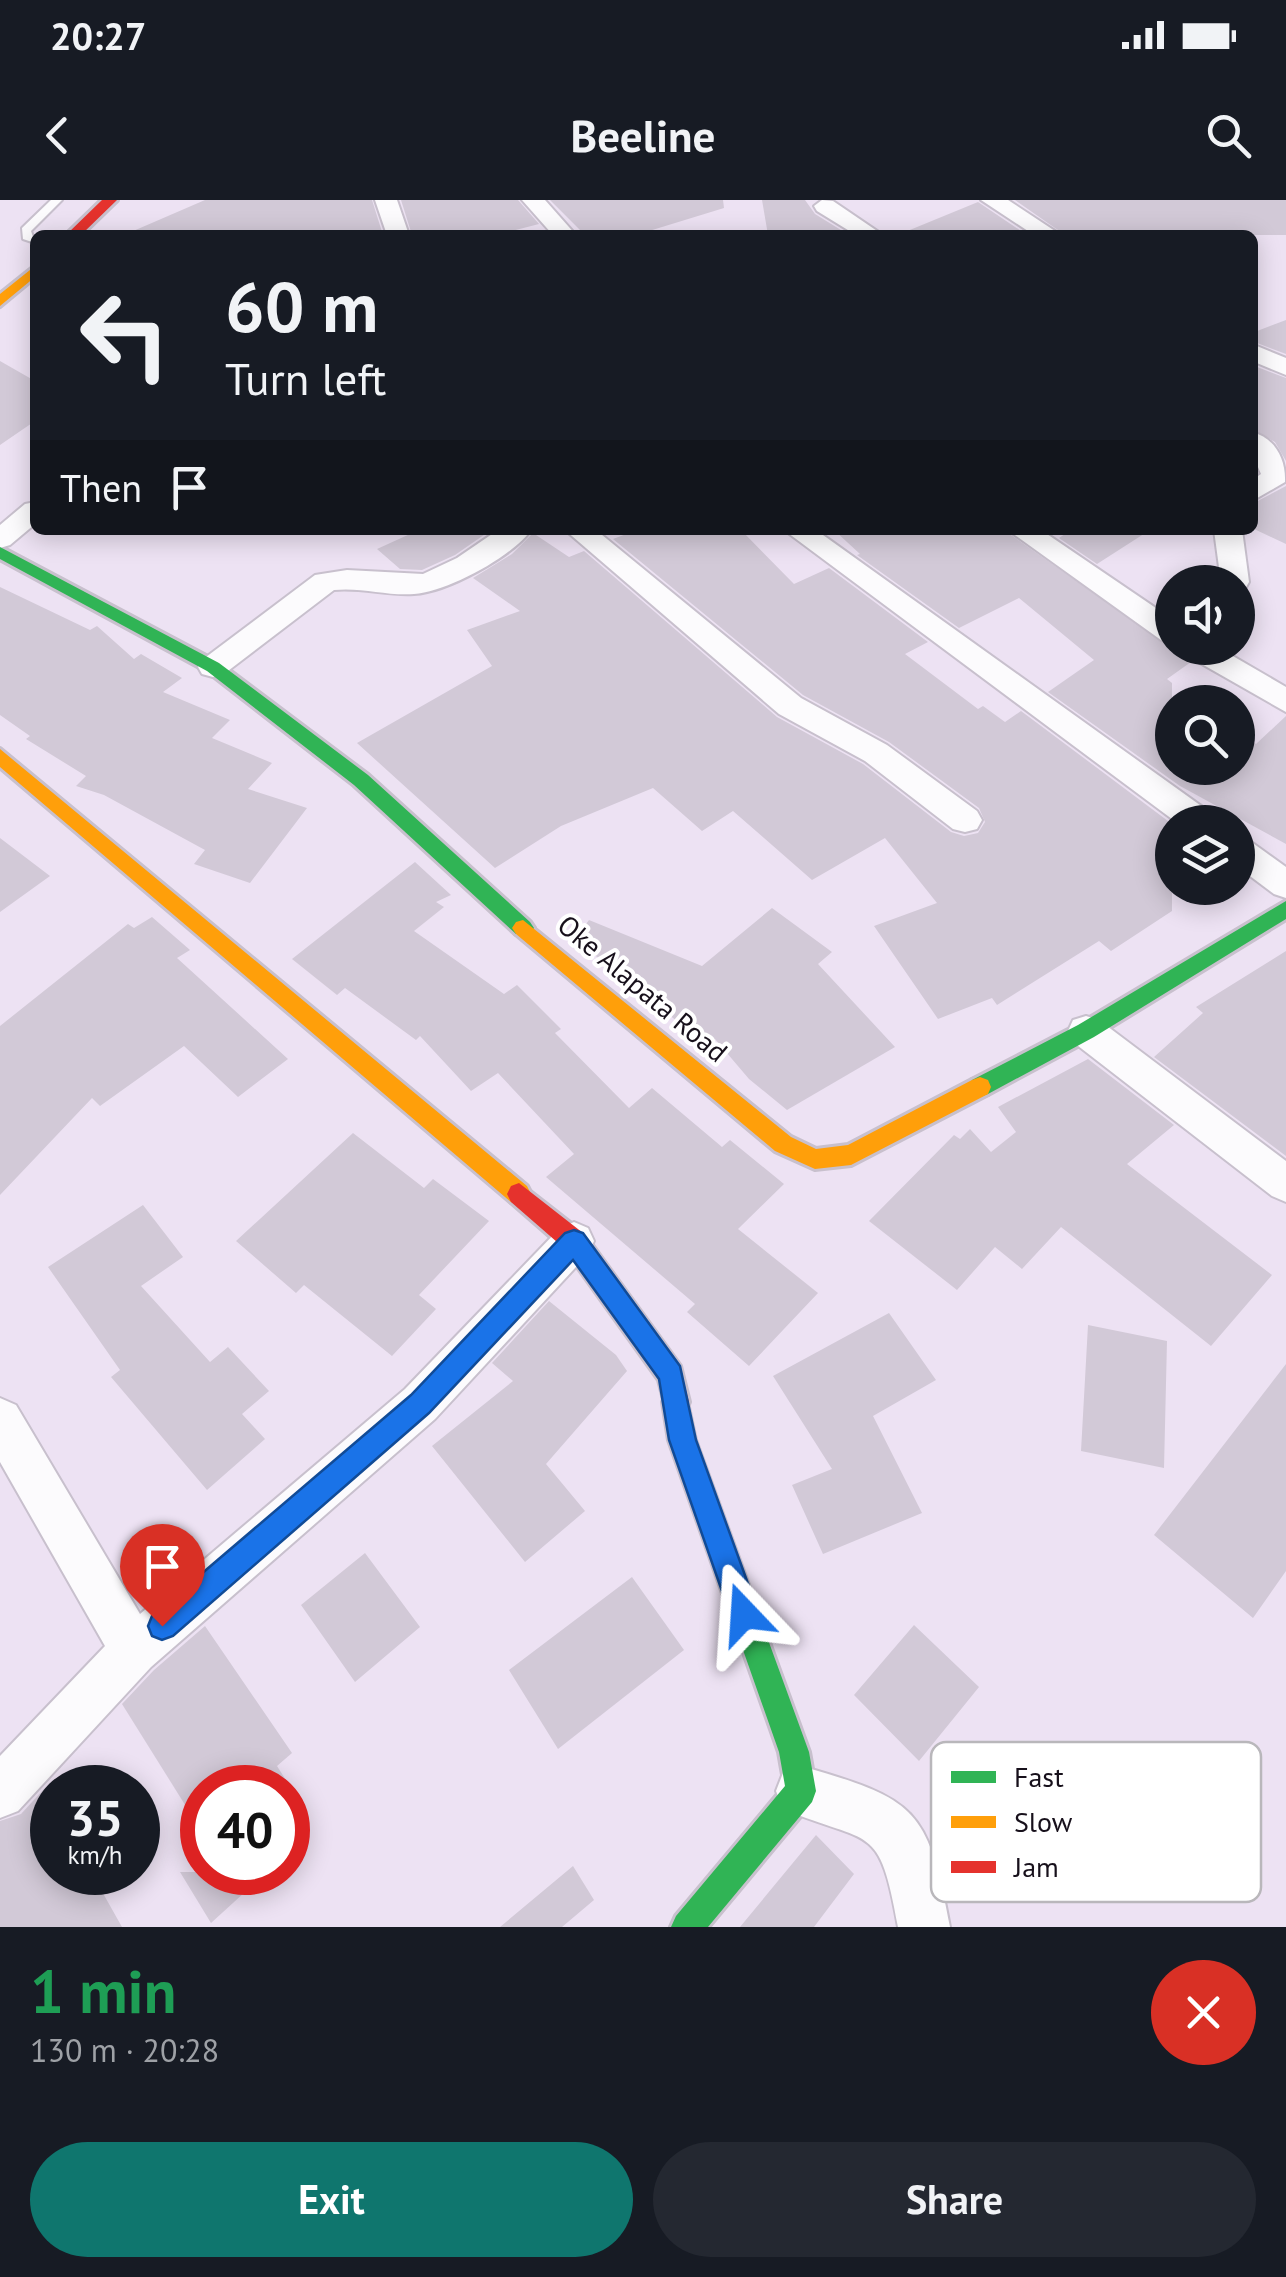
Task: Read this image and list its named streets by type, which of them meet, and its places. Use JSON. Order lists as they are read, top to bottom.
{
  "streets": {
    "main road": ["Oke Alapata Road"]
  },
  "legend": ["Fast", "Slow", "Jam"],
  "page": {
    "status": "20:27",
    "header": "Beeline",
    "turn": ["60 m", "Turn left"],
    "then": "Then",
    "speed": "35 km/h",
    "limit": "40",
    "heading": ["1 min", "130 m · 20:28"],
    "buttons": ["Exit", "Share"]
  }
}
